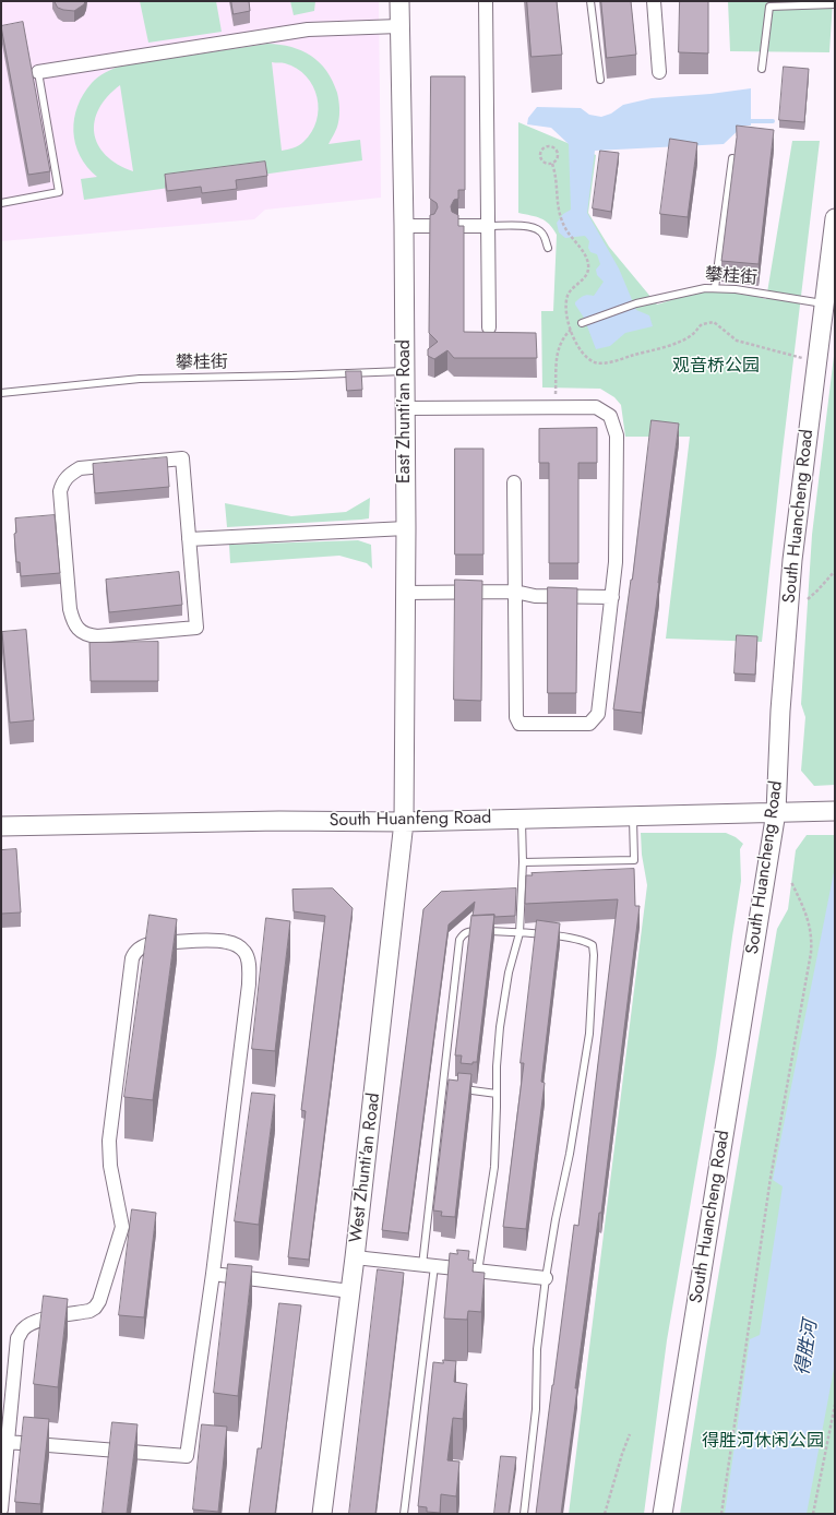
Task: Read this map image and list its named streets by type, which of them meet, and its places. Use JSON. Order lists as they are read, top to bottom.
{
  "streets": {
    "main road": [
      "East Zhunti'an Road",
      "South Huancheng Road",
      "South Huanfeng Road",
      "West Zhunti'an Road"
    ],
    "lane": ["攀桂街"]
  },
  "crossings": [
    ["攀桂街", "East Zhunti'an Road"],
    ["攀桂街", "South Huancheng Road"],
    ["East Zhunti'an Road", "South Huanfeng Road"],
    ["East Zhunti'an Road", "West Zhunti'an Road"],
    ["South Huancheng Road", "South Huanfeng Road"],
    ["South Huanfeng Road", "West Zhunti'an Road"]
  ],
  "water": ["得胜河"],
  "parks": ["观音桥公园", "得胜河休闲公园"]
}
